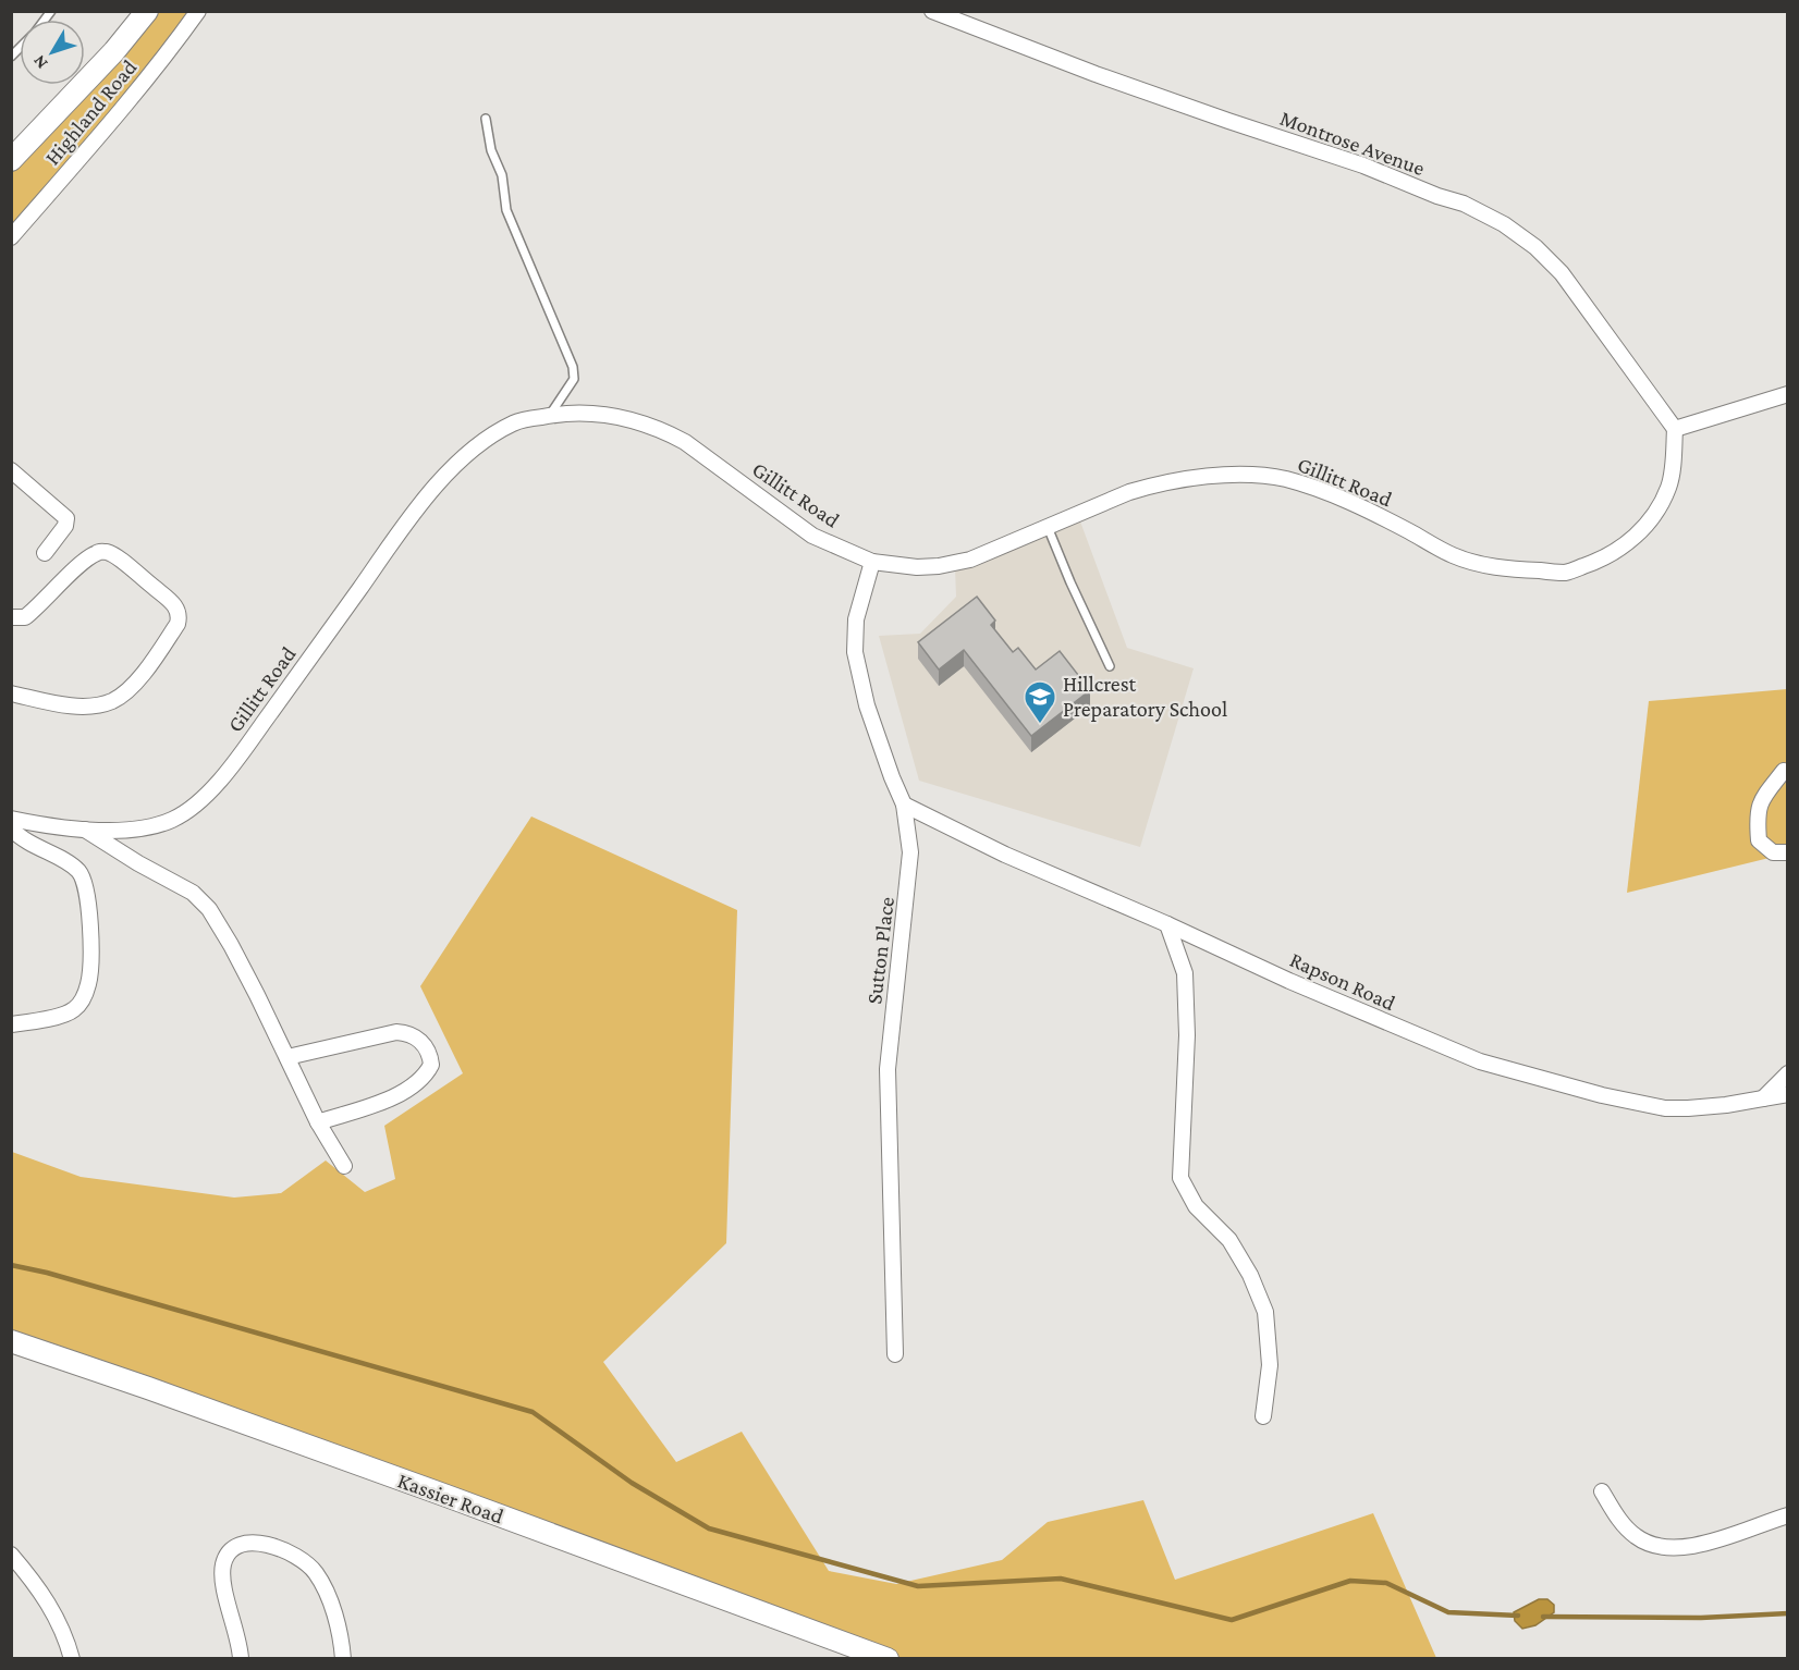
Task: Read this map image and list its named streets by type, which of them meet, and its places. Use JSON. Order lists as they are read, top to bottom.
{
  "streets": {
    "main road": ["Kassier Road"],
    "street": [
      "Highland Road",
      "Montrose Avenue",
      "Gillitt Road",
      "Sutton Place",
      "Rapson Road"
    ]
  },
  "crossings": [
    ["Montrose Avenue", "Gillitt Road"],
    ["Gillitt Road", "Sutton Place"],
    ["Sutton Place", "Rapson Road"]
  ],
  "places": {
    "school or university": ["Hillcrest Preparatory School"]
  },
  "north": "bottom left"
}
